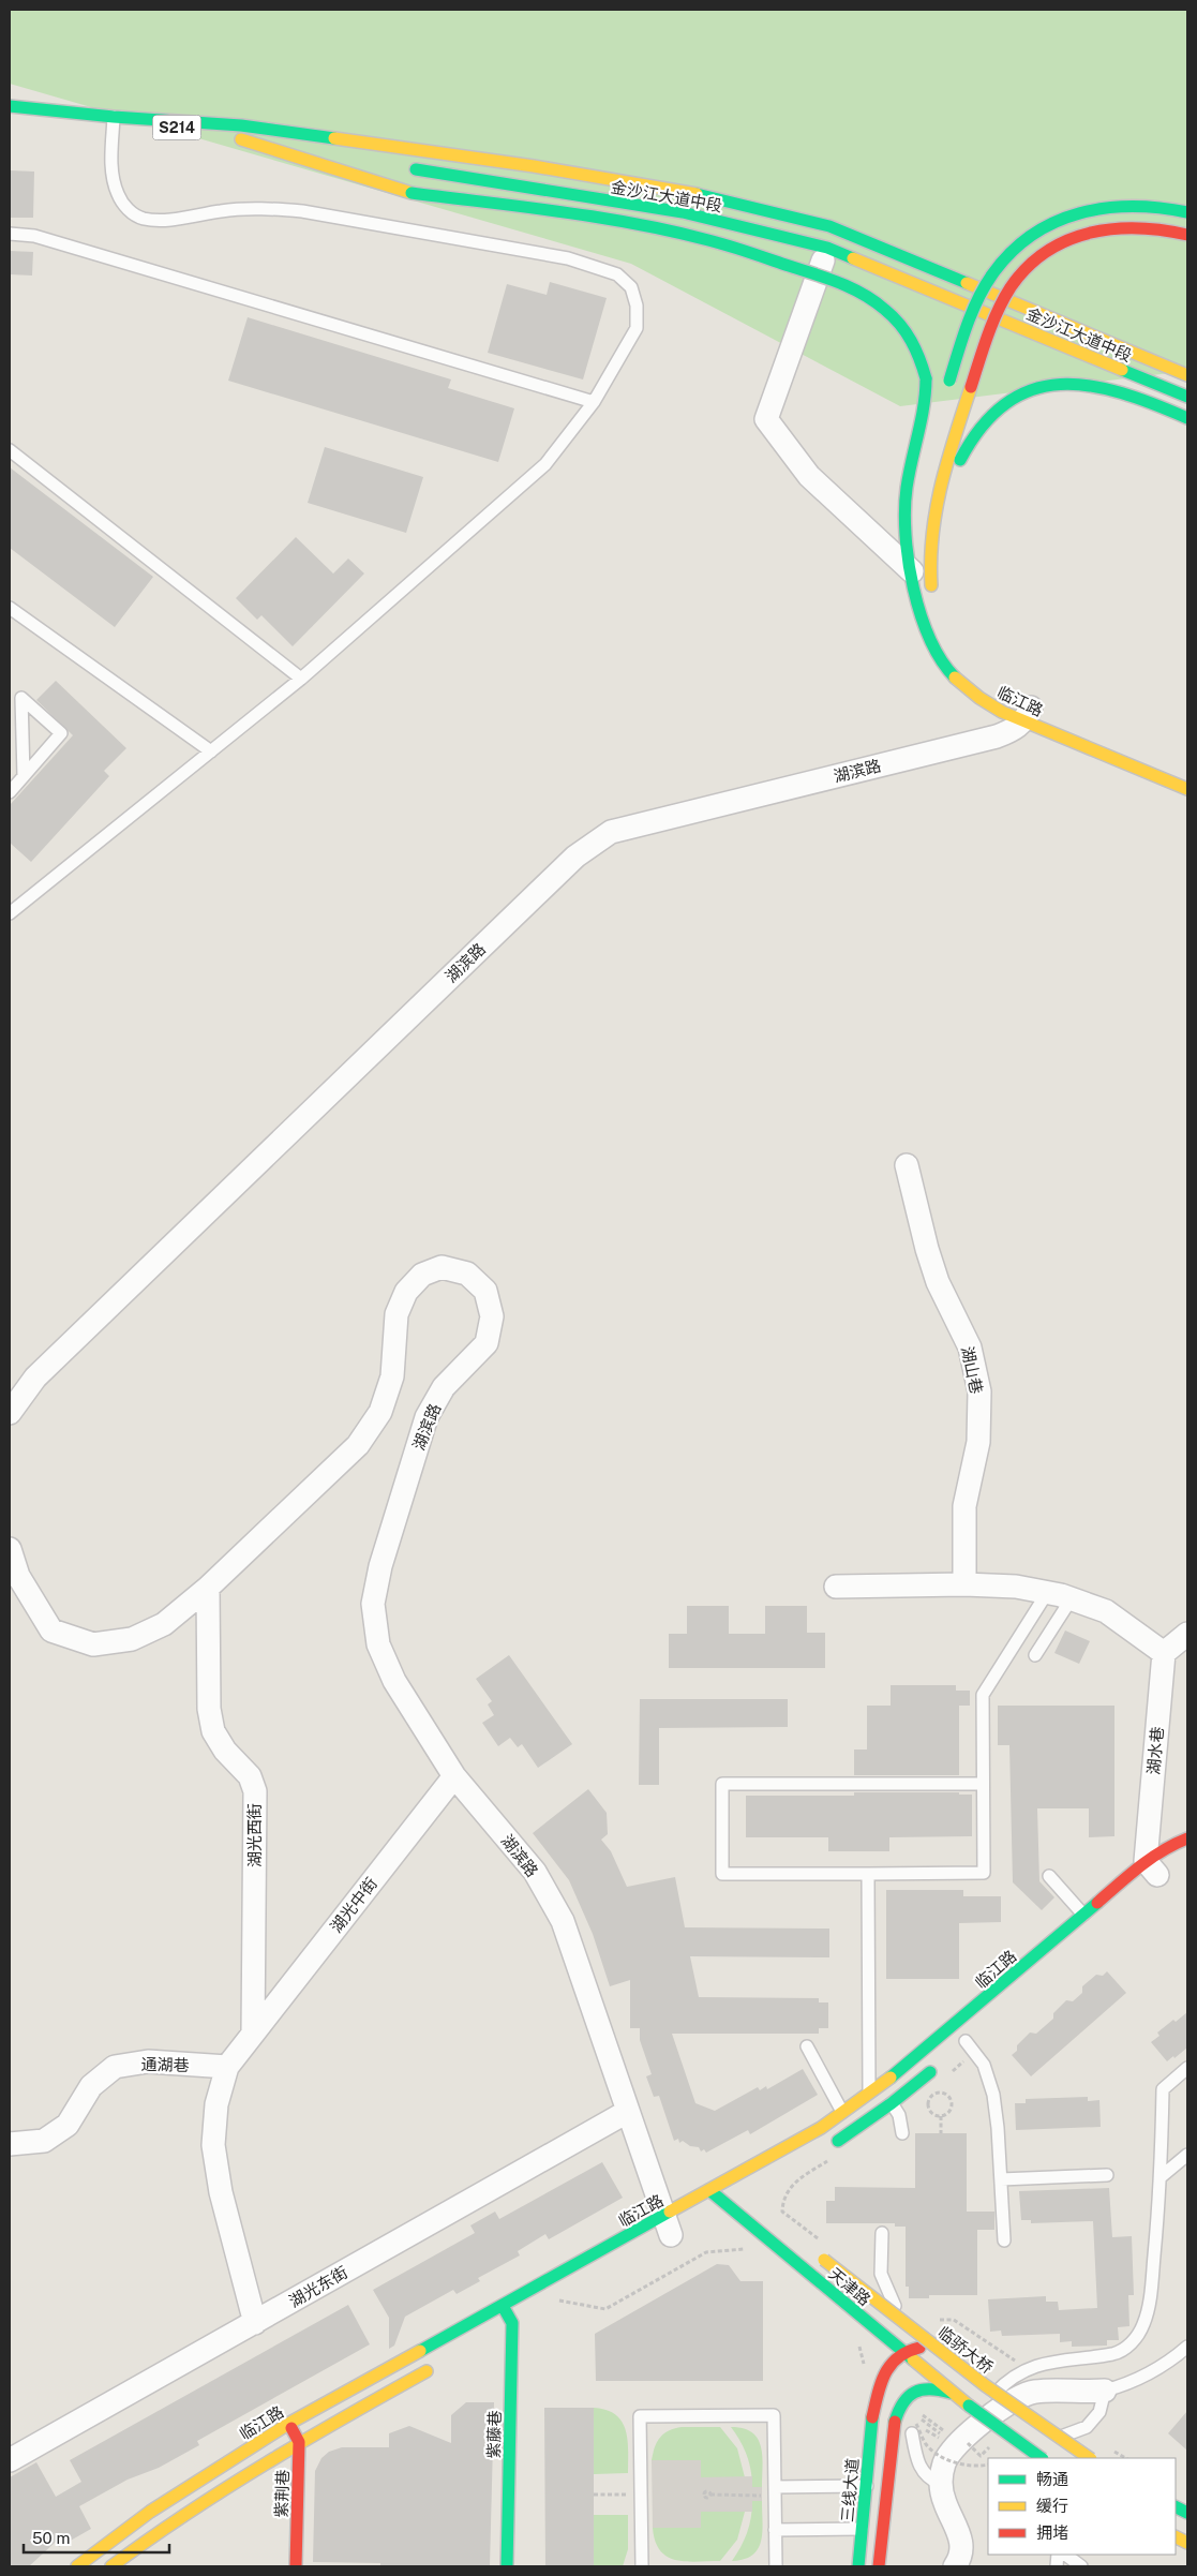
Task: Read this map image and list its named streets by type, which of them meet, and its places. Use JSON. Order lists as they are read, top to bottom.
{
  "streets": {
    "main road": [
      "S214",
      "金沙江大道中段",
      "临江路",
      "天津路",
      "临骄大桥",
      "紫藤巷",
      "三线大道",
      "紫荆巷"
    ],
    "street": [
      "湖滨路",
      "湖山巷",
      "湖水巷",
      "湖光西街",
      "湖光中街",
      "通湖巷",
      "湖光东街"
    ]
  },
  "crossings": [
    ["临江路", "湖滨路"],
    ["临江路", "湖水巷"],
    ["临江路", "天津路"],
    ["临江路", "紫藤巷"],
    ["湖滨路", "湖光西街"],
    ["湖滨路", "湖光中街"],
    ["湖滨路", "湖光东街"],
    ["湖光西街", "湖光中街"],
    ["湖光中街", "通湖巷"]
  ],
  "legend": ["畅通", "缓行", "拥堵"],
  "scale_bar": "50 m"
}
